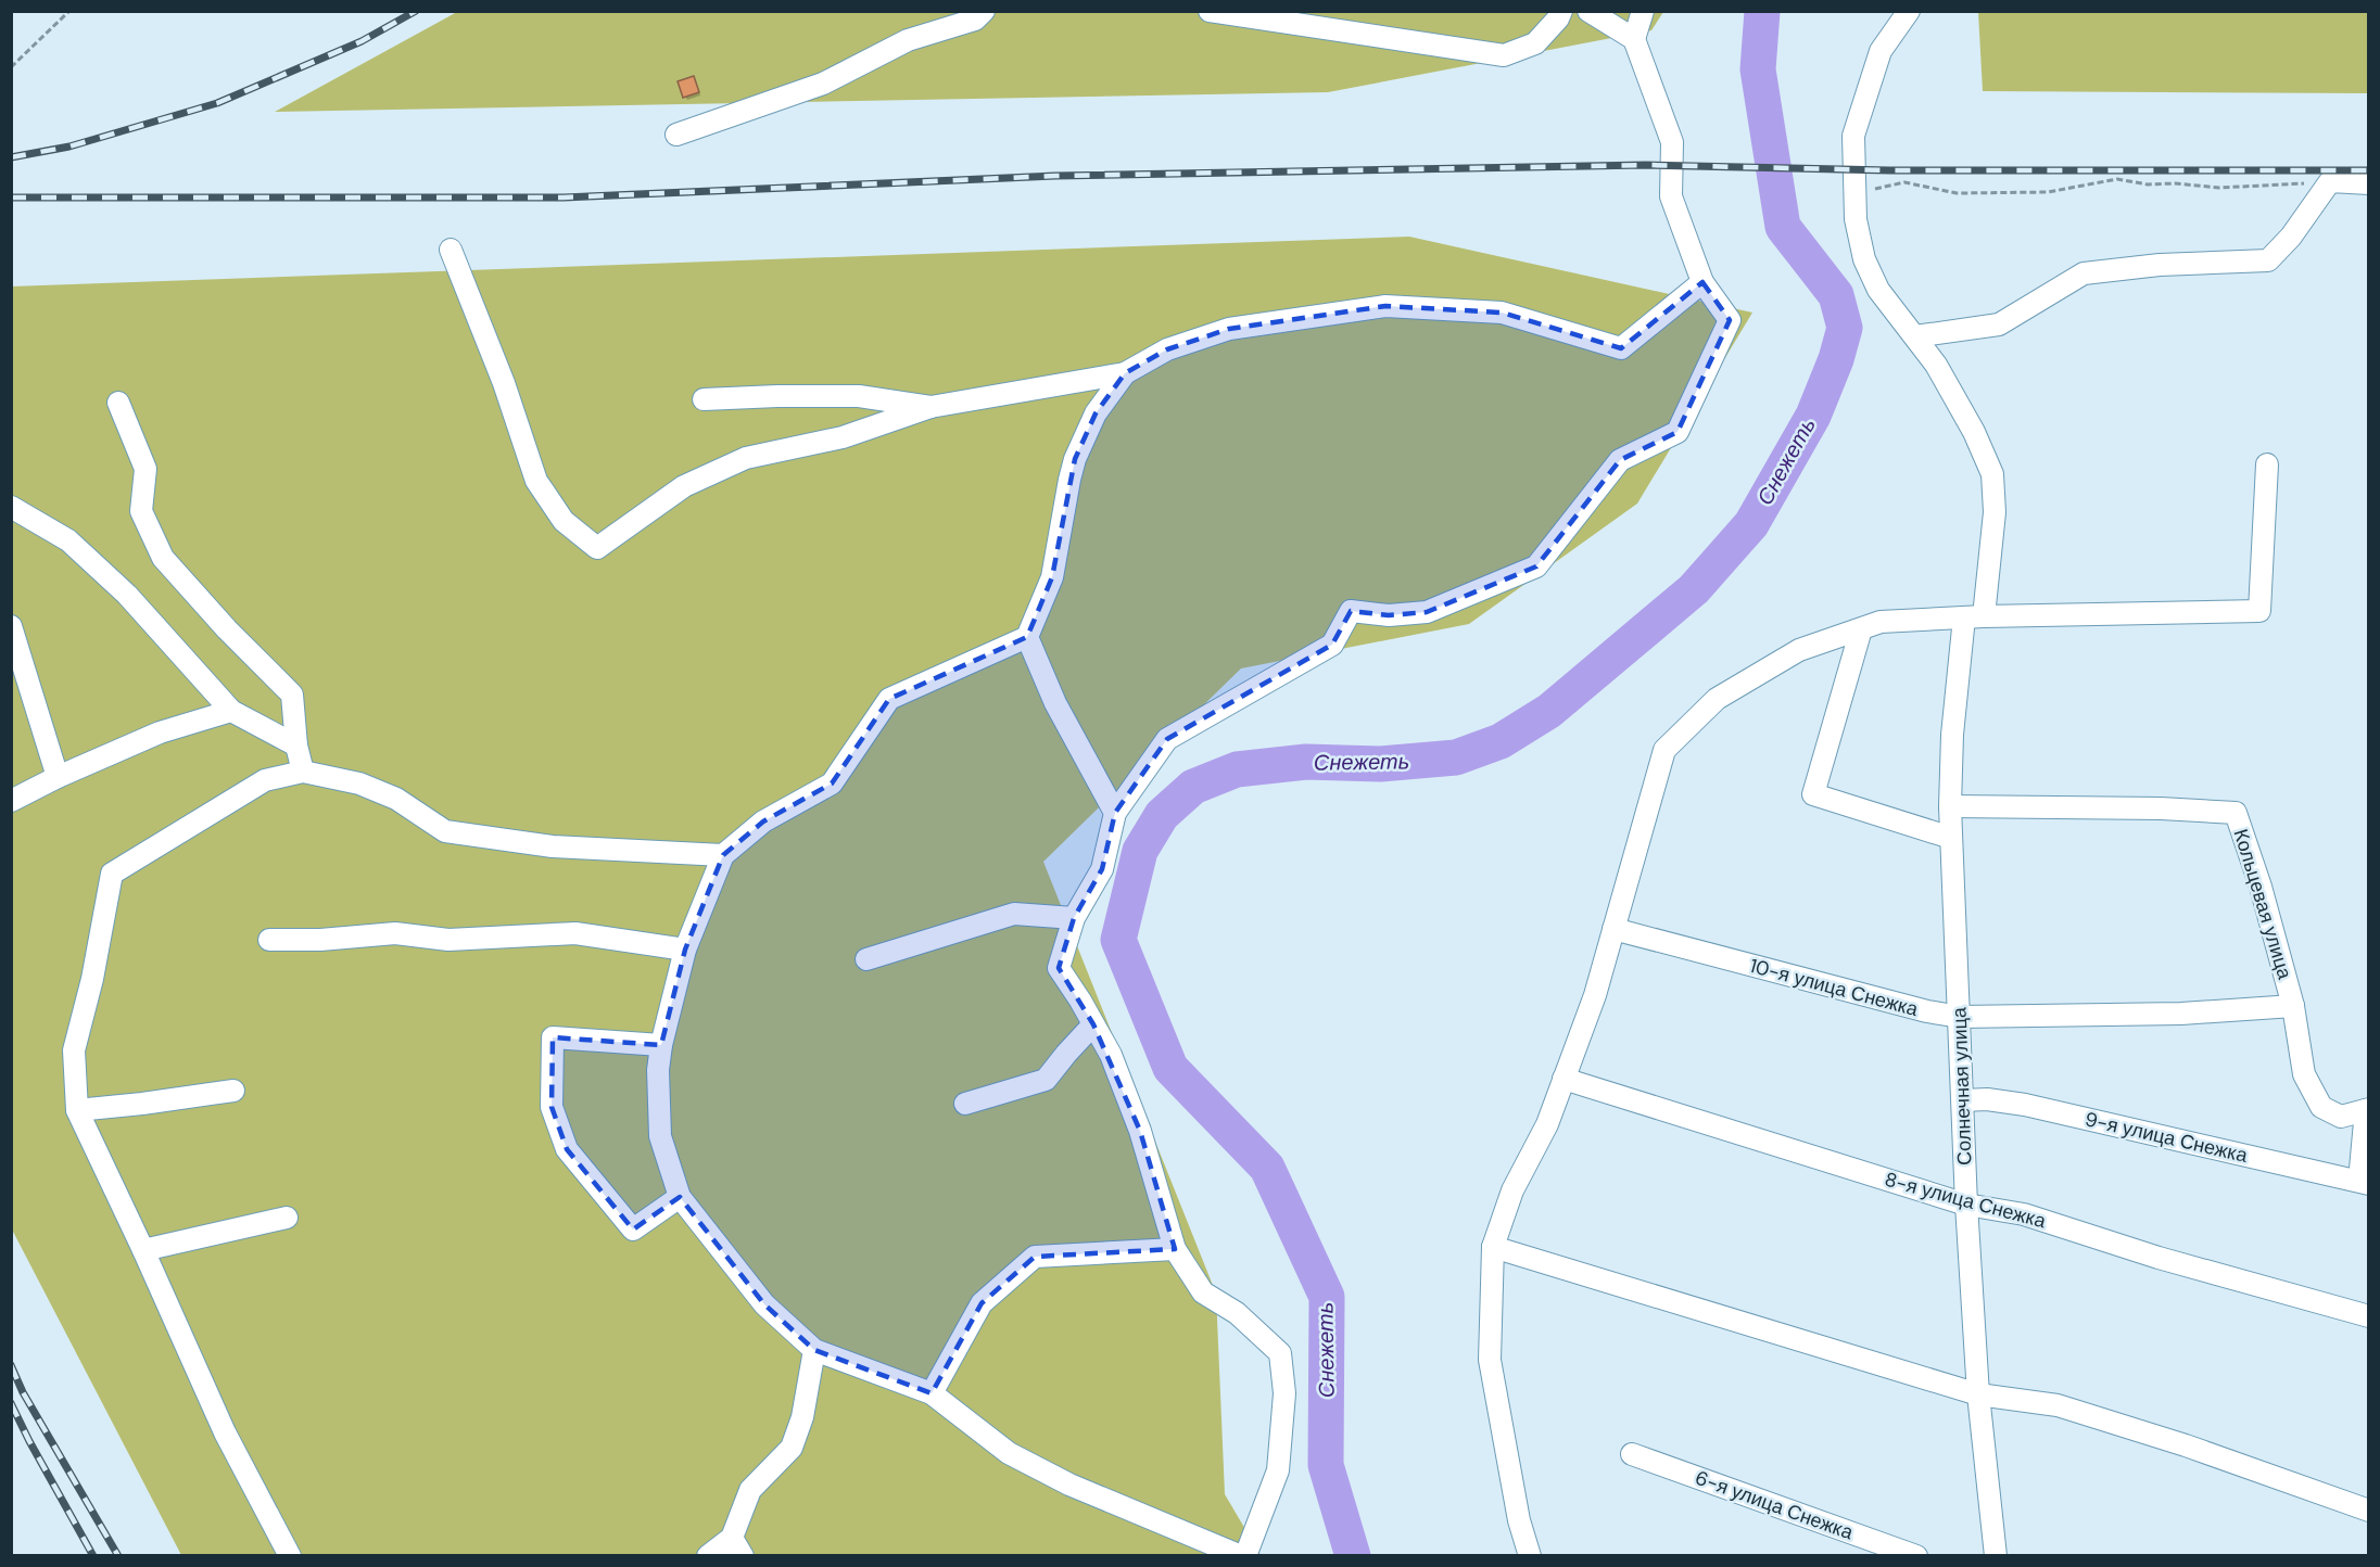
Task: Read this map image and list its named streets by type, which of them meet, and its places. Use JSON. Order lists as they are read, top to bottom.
{
  "streets": {
    "street": [
      "Кольцевая улица",
      "10-я улица Снежка",
      "Солнечная улица",
      "9-я улица Снежка",
      "8-я улица Снежка",
      "6-я улица Снежка"
    ]
  },
  "crossings": [
    ["Кольцевая улица", "10-я улица Снежка"],
    ["Кольцевая улица", "Солнечная улица"],
    ["10-я улица Снежка", "Солнечная улица"],
    ["Солнечная улица", "9-я улица Снежка"],
    ["Солнечная улица", "8-я улица Снежка"]
  ],
  "water": ["Снежеть"]
}
